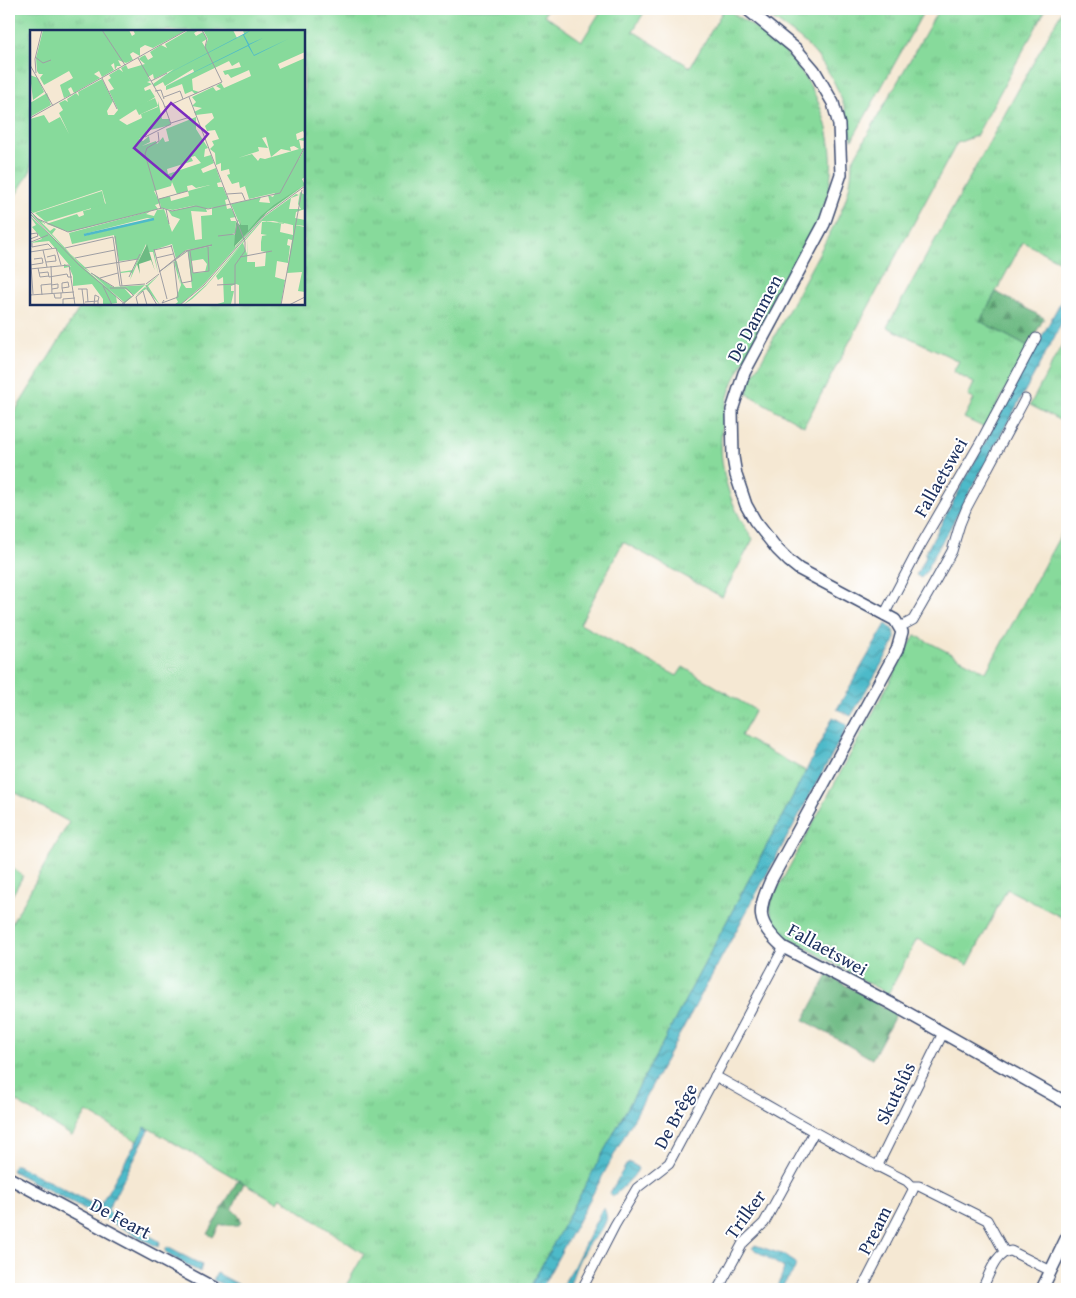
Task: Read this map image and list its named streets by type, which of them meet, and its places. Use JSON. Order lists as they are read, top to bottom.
{
  "streets": {
    "street": [
      "De Dammen",
      "Fallaetswei",
      "Skutslûs",
      "De Brêge",
      "Trilker",
      "De Feart",
      "Pream"
    ]
  },
  "crossings": [
    ["De Dammen", "Fallaetswei"],
    ["Fallaetswei", "Skutslûs"],
    ["Fallaetswei", "De Brêge"]
  ]
}
